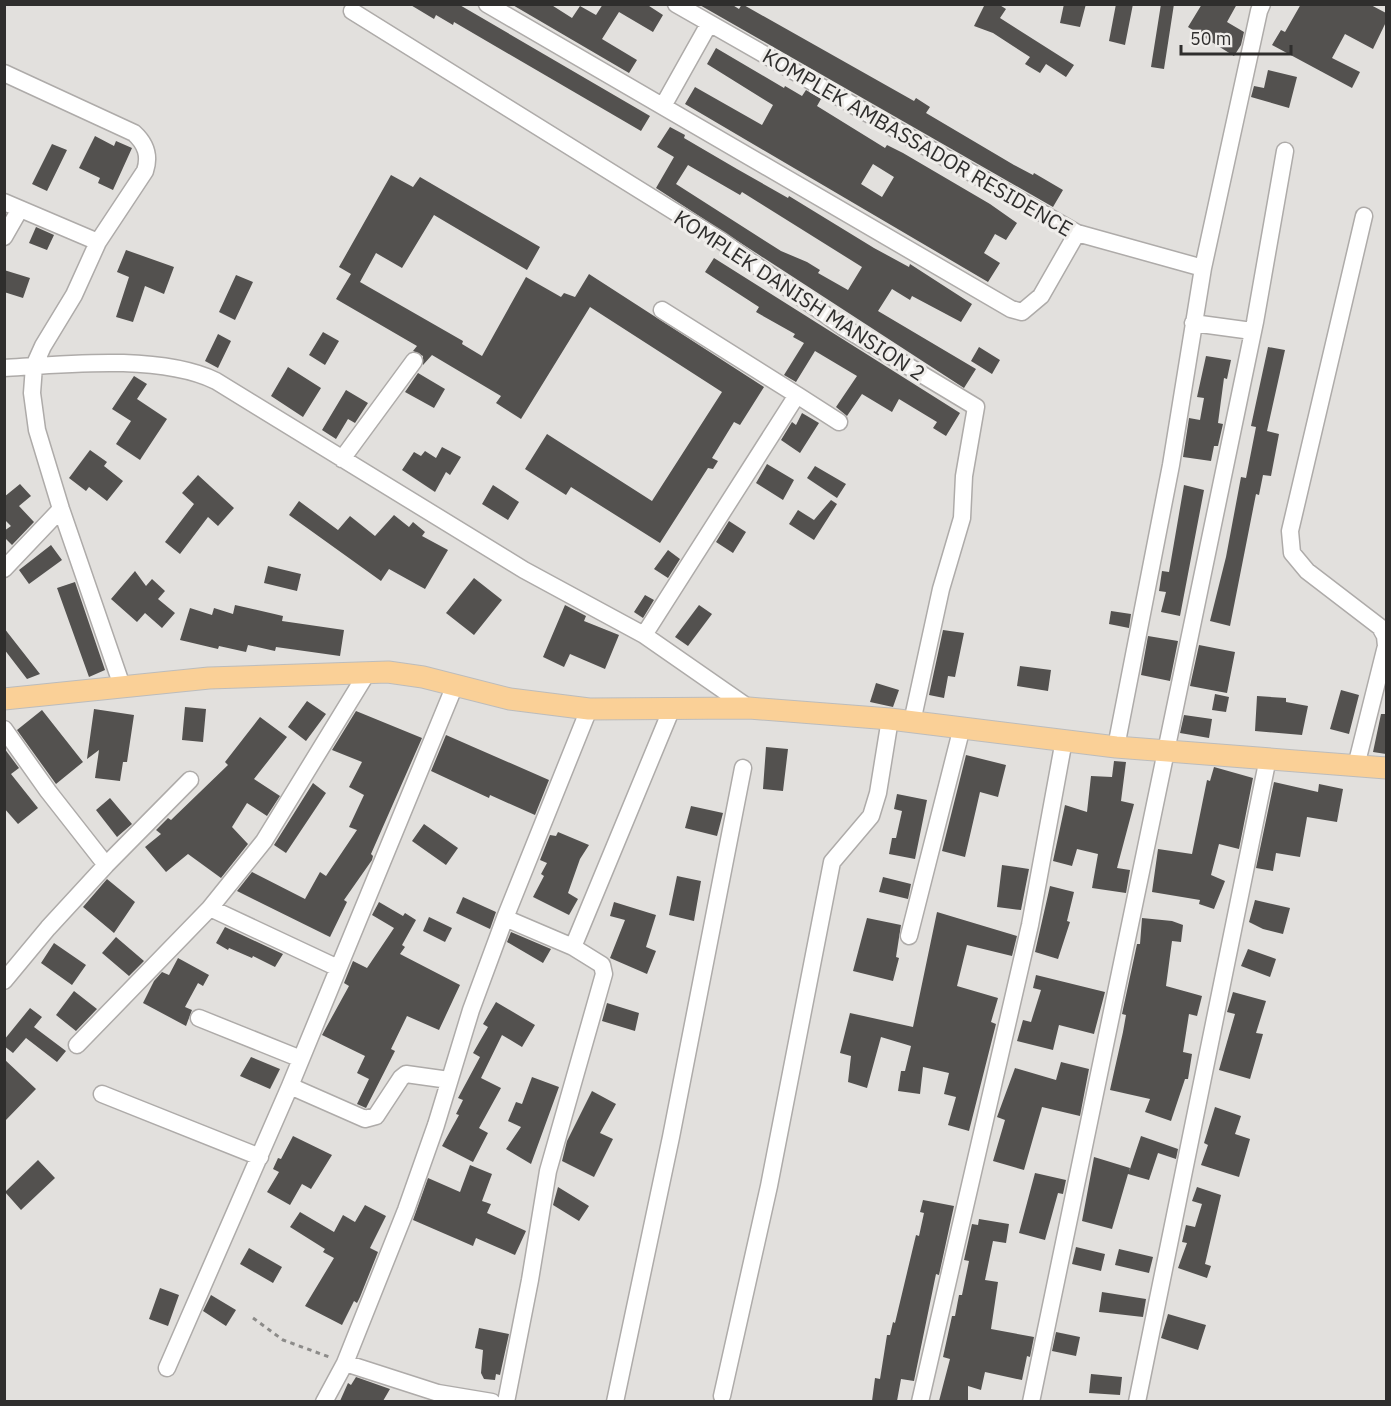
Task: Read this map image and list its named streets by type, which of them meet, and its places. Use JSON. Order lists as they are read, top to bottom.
{
  "streets": {
    "street": ["KOMPLEK AMBASSADOR RESIDENCE", "KOMPLEK DANISH MANSION 2"]
  },
  "scale_bar": "50 m"
}
